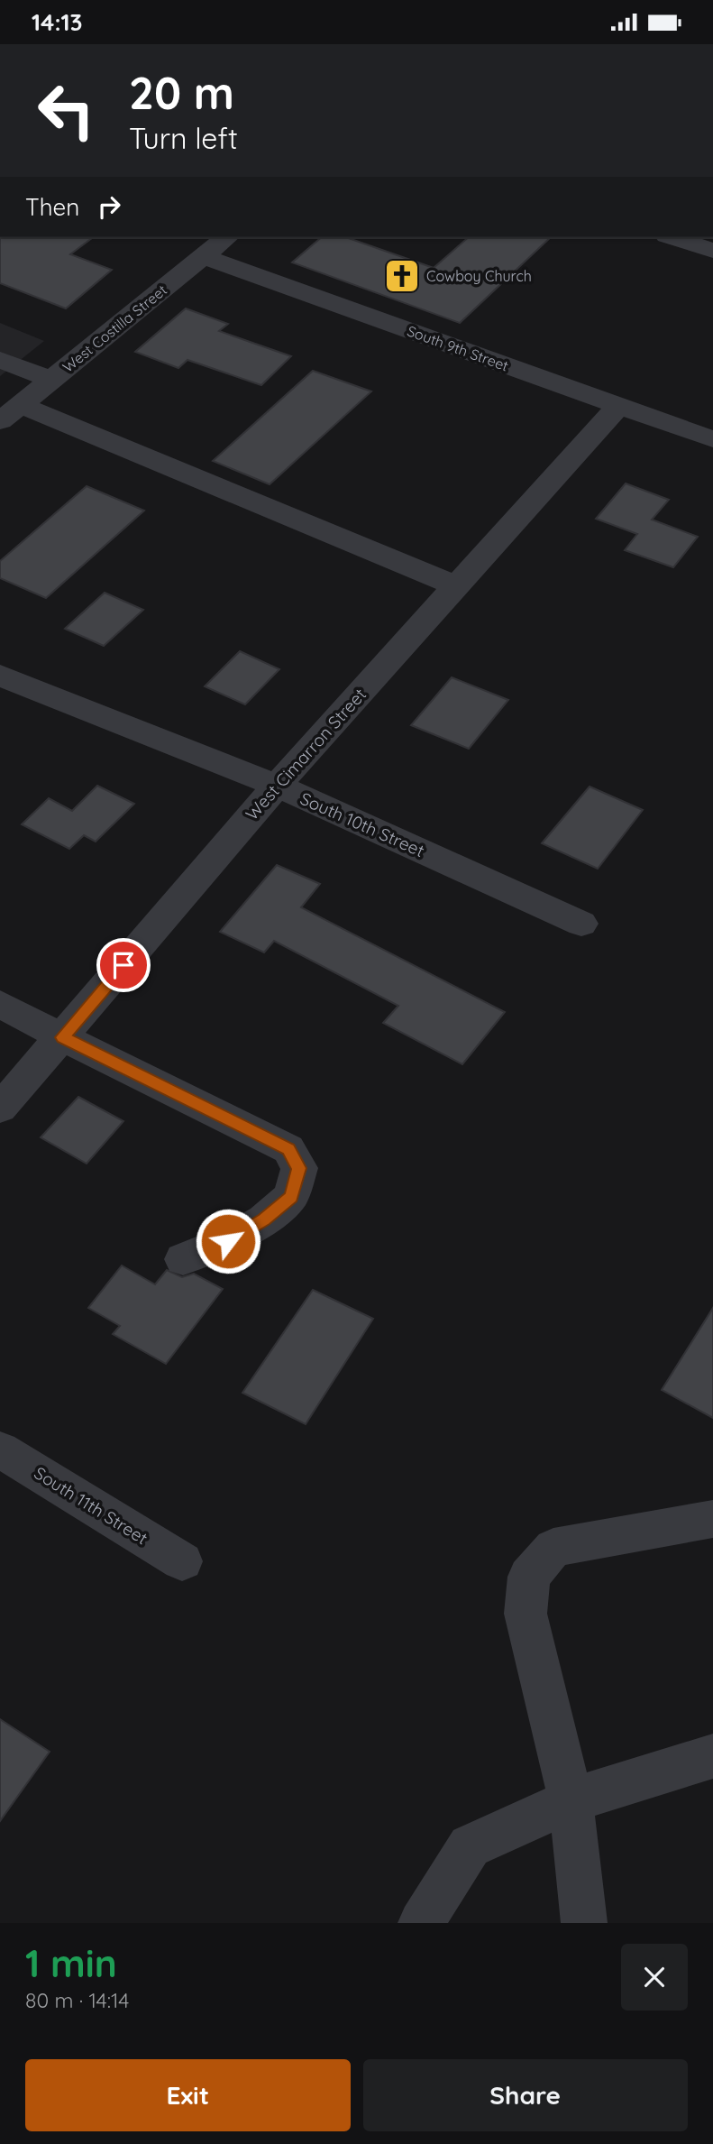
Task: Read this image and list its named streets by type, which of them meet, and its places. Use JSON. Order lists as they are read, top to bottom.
{
  "streets": {
    "street": [
      "West Costilla Street",
      "South 9th Street",
      "West Cimarron Street",
      "South 10th Street",
      "South 11th Street"
    ]
  },
  "crossings": [
    ["West Costilla Street", "South 9th Street"],
    ["South 9th Street", "West Cimarron Street"],
    ["West Cimarron Street", "South 10th Street"]
  ],
  "places": {
    "church": ["Cowboy Church"]
  },
  "page": {
    "status": "14:13",
    "turn": ["20 m", "Turn left"],
    "then": "Then",
    "heading": ["1 min", "80 m · 14:14"],
    "buttons": ["Exit", "Share"]
  }
}
